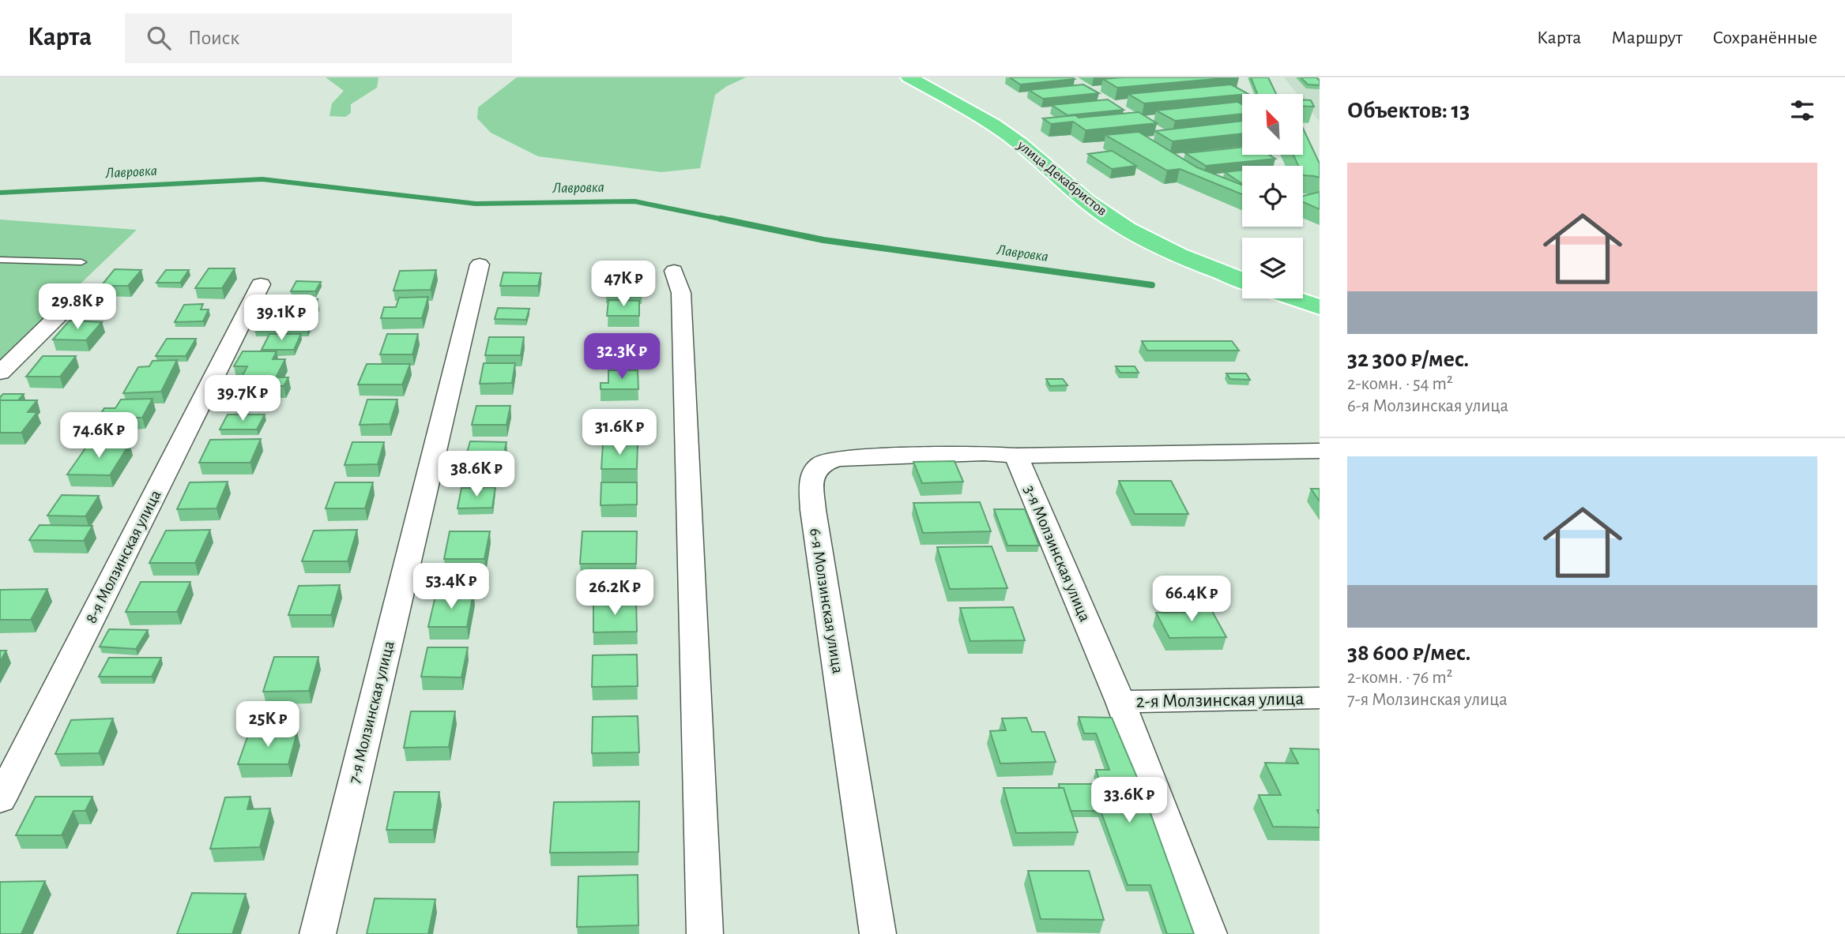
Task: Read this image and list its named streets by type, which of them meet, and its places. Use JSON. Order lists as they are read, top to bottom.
{
  "streets": {
    "highway": ["улица Декабристов"],
    "street": [
      "3-я Молзинская улица",
      "8-я Молзинская улица",
      "6-я Молзинская улица",
      "2-я Молзинская улица",
      "7-я Молзинская улица"
    ]
  },
  "crossings": [
    ["3-я Молзинская улица", "6-я Молзинская улица"],
    ["3-я Молзинская улица", "2-я Молзинская улица"]
  ],
  "water": ["Лавровка"],
  "north": "top left",
  "page": {
    "header": "Карта",
    "search": "Поиск",
    "nav": ["Карта", "Маршрут", "Сохранённые"],
    "heading": "Объектов: 13",
    "list": [
      {
        "name": "32 300 ₽/мес.",
        "note": "2-комн. · 54 m² · 6-я Молзинская улица"
      },
      {
        "name": "38 600 ₽/мес.",
        "note": "2-комн. · 76 m² · 7-я Молзинская улица"
      }
    ],
    "price": [
      "47K ₽",
      "29.8K ₽",
      "39.1K ₽",
      "32.3K ₽",
      "39.7K ₽",
      "31.6K ₽",
      "74.6K ₽",
      "38.6K ₽",
      "53.4K ₽",
      "26.2K ₽",
      "66.4K ₽",
      "25K ₽",
      "33.6K ₽"
    ]
  }
}
